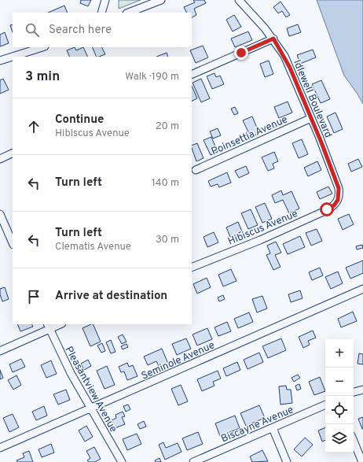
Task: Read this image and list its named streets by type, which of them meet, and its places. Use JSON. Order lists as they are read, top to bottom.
{
  "streets": {
    "street": [
      "Idlewell Boulevard",
      "Poinsettia Avenue",
      "Hibiscus Avenue",
      "Seminole Avenue",
      "Pleasantview Avenue",
      "Biscayne Avenue"
    ]
  },
  "crossings": [
    ["Idlewell Boulevard", "Poinsettia Avenue"],
    ["Idlewell Boulevard", "Hibiscus Avenue"],
    ["Seminole Avenue", "Pleasantview Avenue"]
  ],
  "page": {
    "search": "Search here",
    "heading": ["3 min", "Walk · 190 m"],
    "list": [
      ["Continue", "Hibiscus Avenue", "20 m"],
      ["Turn left", "140 m"],
      ["Turn left", "Clematis Avenue", "30 m"],
      "Arrive at destination"
    ],
    "map_buttons": ["+", "−"]
  }
}
